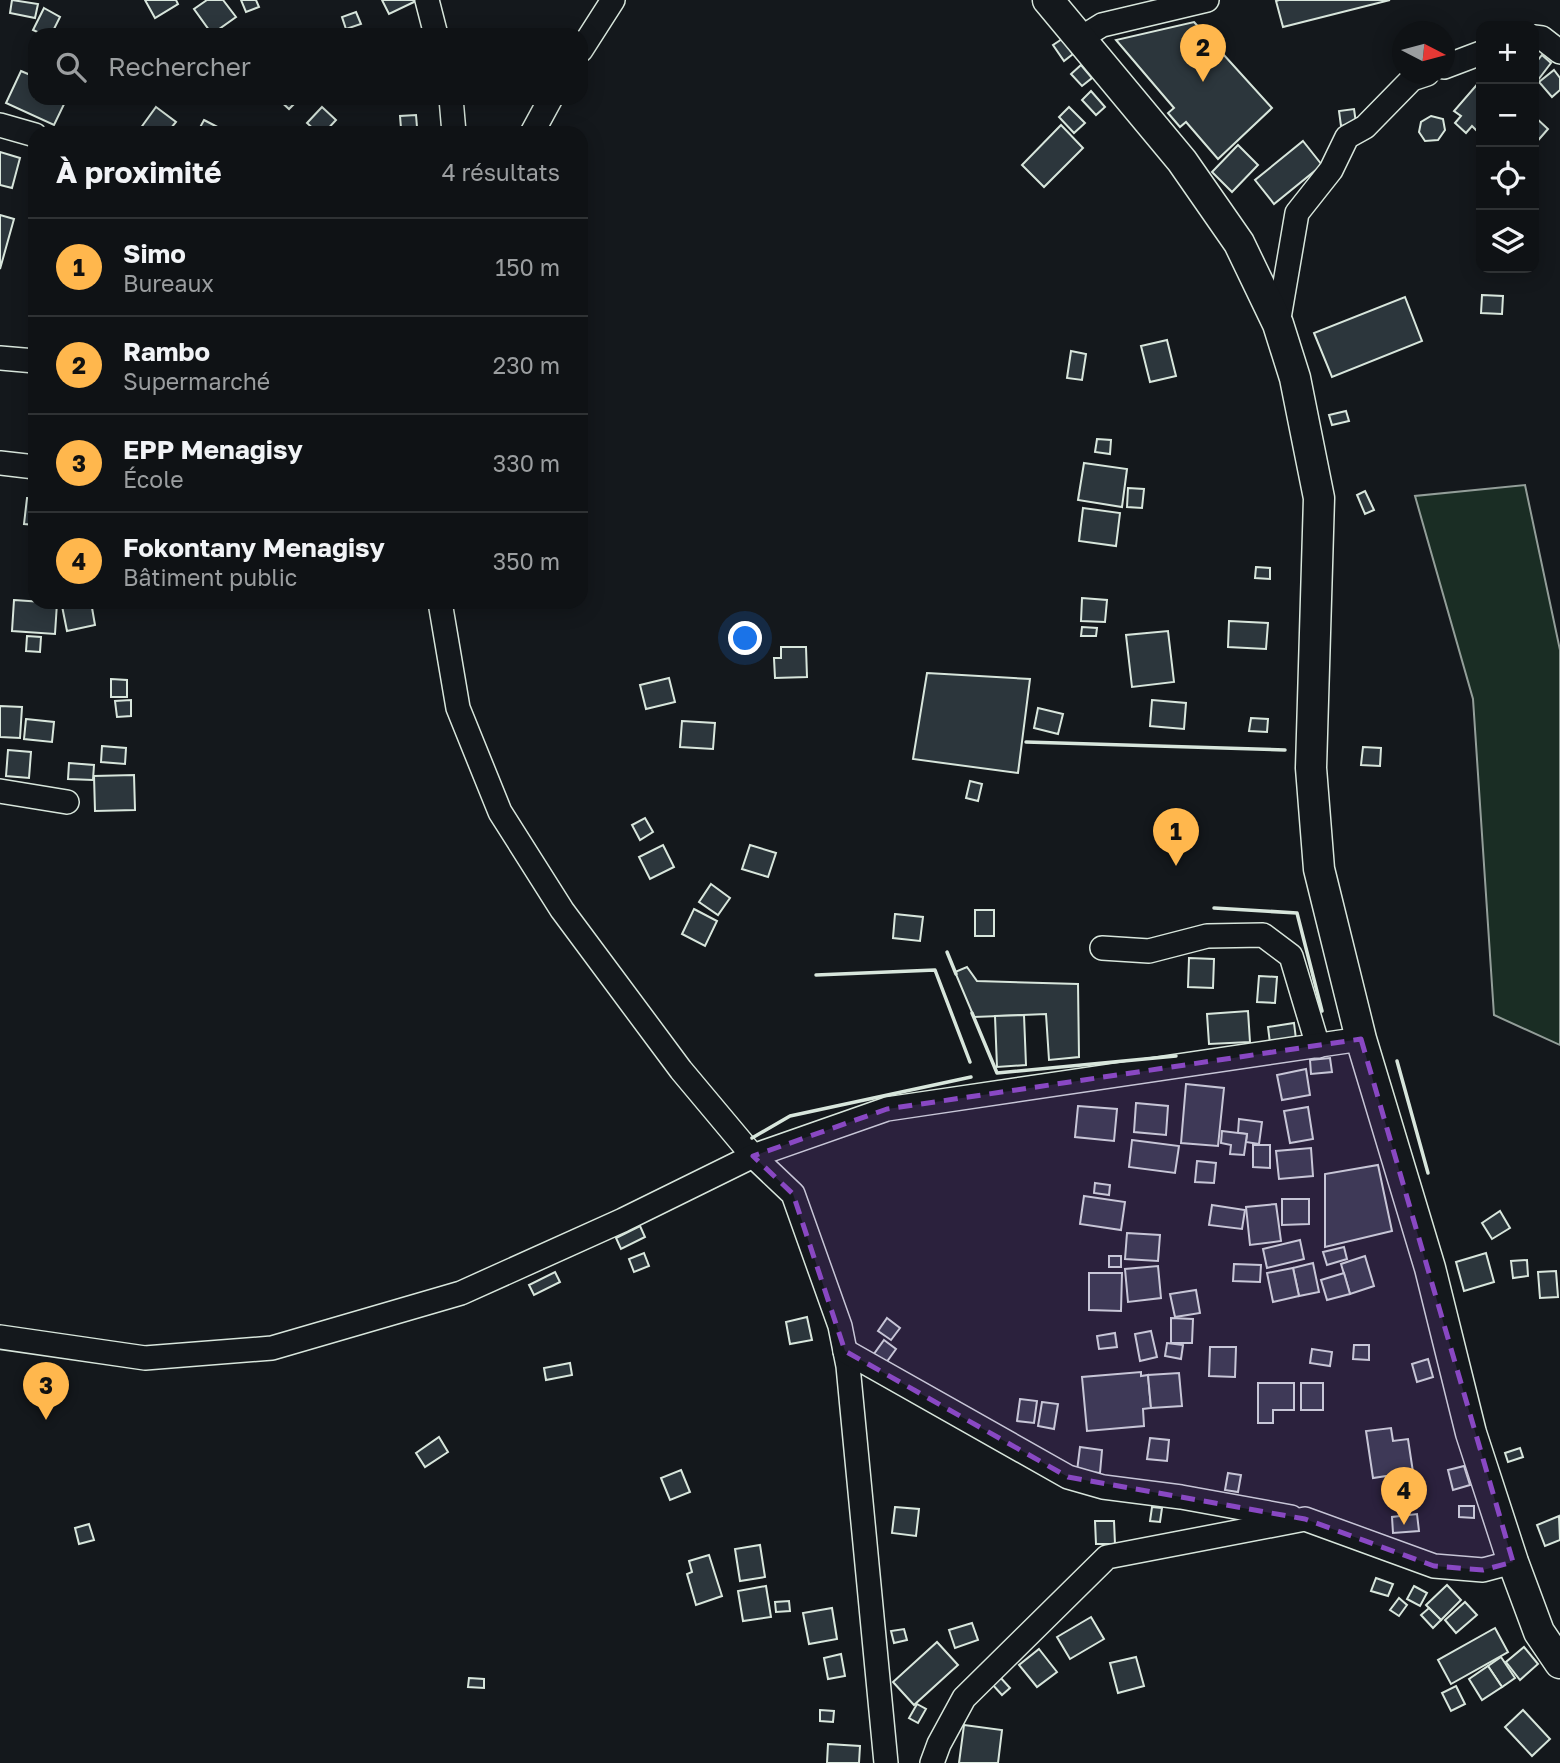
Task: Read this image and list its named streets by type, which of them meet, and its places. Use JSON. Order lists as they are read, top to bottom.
{
  "north": "right",
  "page": {
    "map_buttons": ["+", "−"],
    "pins": [
      "2",
      "1",
      "3",
      "4"
    ],
    "search": "Rechercher",
    "heading": ["À proximité", "4 résultats"],
    "list": [
      {
        "mark": "1",
        "name": "Simo",
        "note": "Bureaux",
        "value": "150 m"
      },
      {
        "mark": "2",
        "name": "Rambo",
        "note": "Supermarché",
        "value": "230 m"
      },
      {
        "mark": "3",
        "name": "EPP Menagisy",
        "note": "École",
        "value": "330 m"
      },
      {
        "mark": "4",
        "name": "Fokontany Menagisy",
        "note": "Bâtiment public",
        "value": "350 m"
      }
    ]
  }
}
